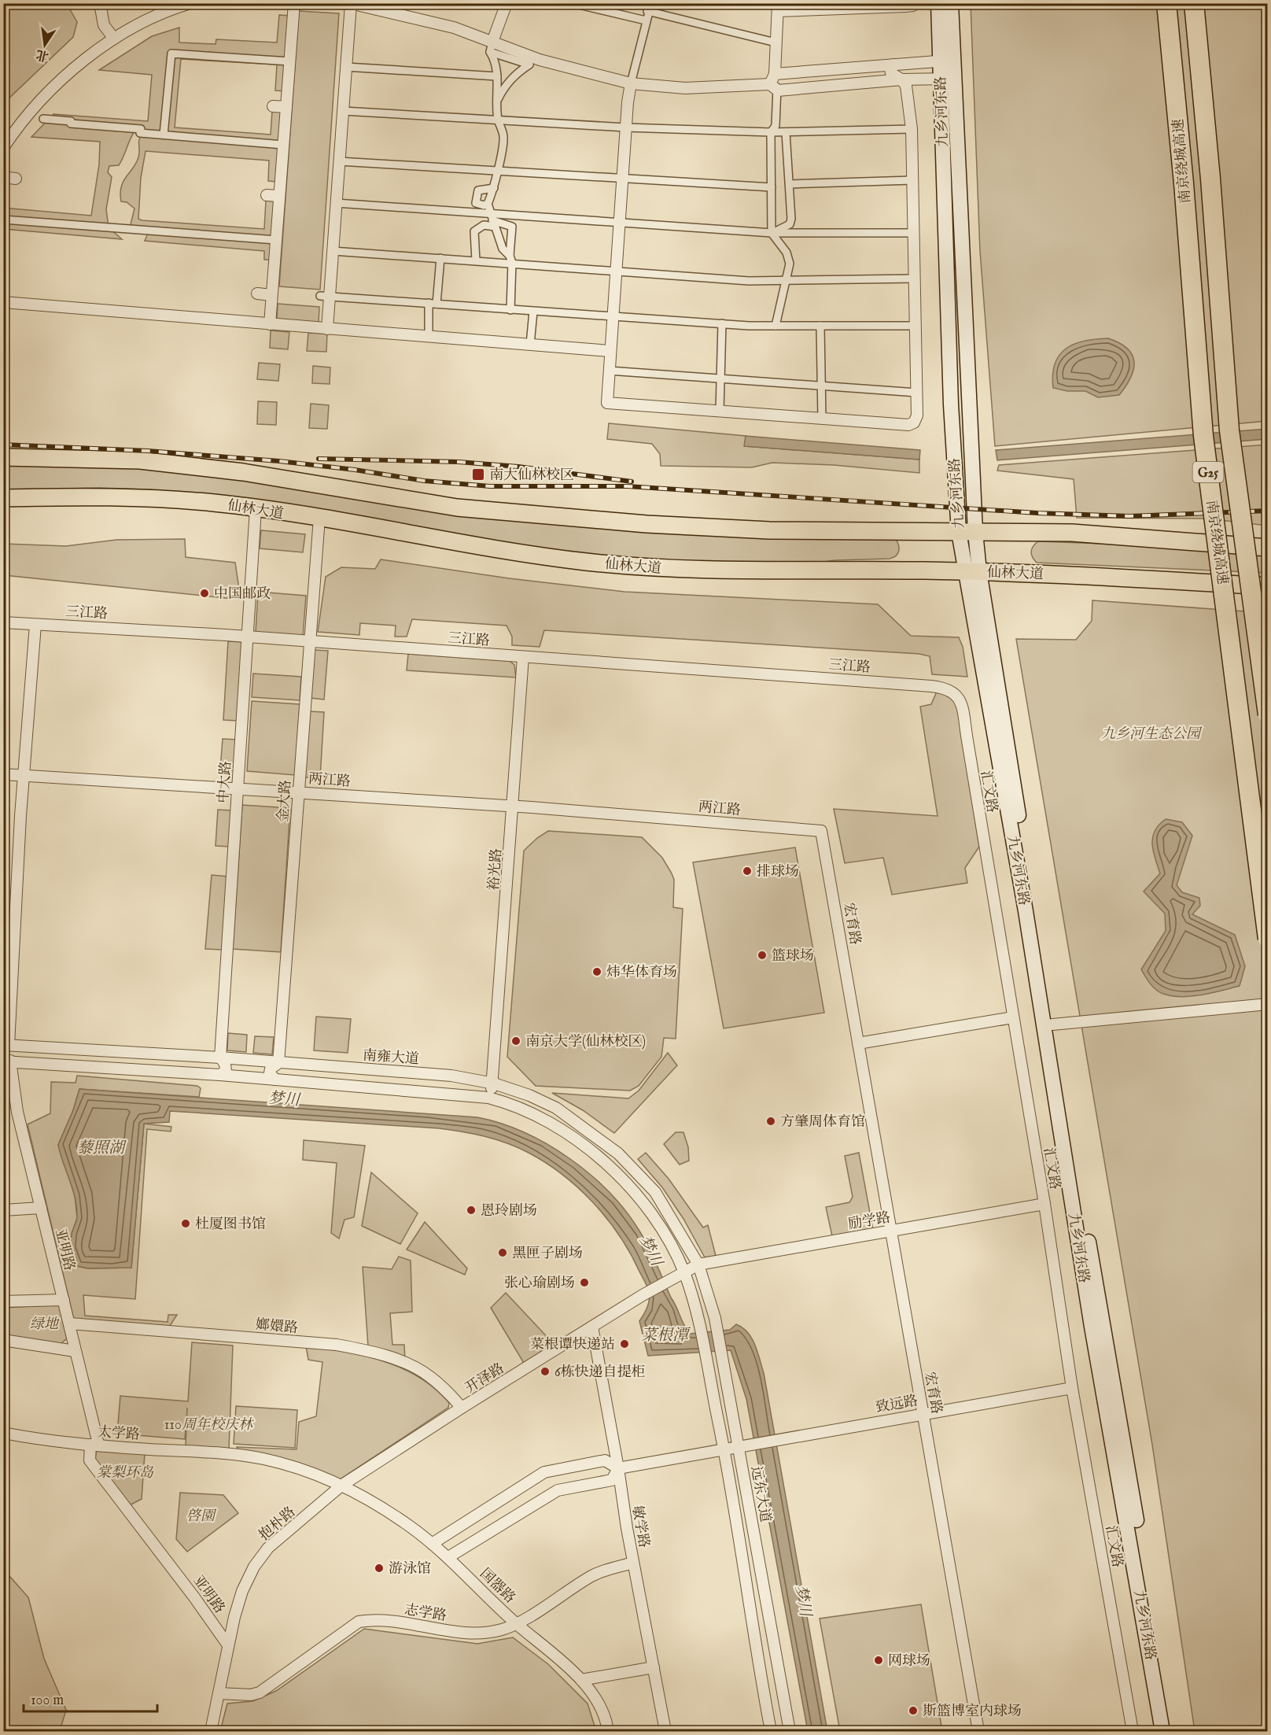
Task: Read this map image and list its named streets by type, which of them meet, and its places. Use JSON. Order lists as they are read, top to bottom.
{
  "streets": {
    "highway": ["南京绕城高速", "G25"],
    "main road": ["九乡河东路", "仙林大道"],
    "street": [
      "三江路",
      "两江路",
      "中大路",
      "汇文路",
      "金大路",
      "裕光路",
      "宏育路",
      "南雍大道",
      "励学路",
      "亚明路",
      "嫏嬛路",
      "开泽路",
      "致远路",
      "太学路",
      "远东大道",
      "抱朴路",
      "敏学路",
      "国器路",
      "志学路"
    ]
  },
  "crossings": [
    ["九乡河东路", "仙林大道"],
    ["仙林大道", "中大路"],
    ["仙林大道", "金大路"],
    ["三江路", "中大路"],
    ["三江路", "汇文路"],
    ["三江路", "金大路"],
    ["三江路", "裕光路"],
    ["两江路", "中大路"],
    ["两江路", "金大路"],
    ["两江路", "裕光路"],
    ["两江路", "宏育路"],
    ["中大路", "南雍大道"],
    ["汇文路", "励学路"],
    ["汇文路", "致远路"],
    ["金大路", "南雍大道"],
    ["裕光路", "南雍大道"],
    ["宏育路", "励学路"],
    ["宏育路", "致远路"],
    ["南雍大道", "励学路"],
    ["南雍大道", "远东大道"],
    ["励学路", "开泽路"],
    ["励学路", "远东大道"],
    ["亚明路", "嫏嬛路"],
    ["亚明路", "太学路"],
    ["亚明路", "抱朴路"],
    ["嫏嬛路", "开泽路"],
    ["开泽路", "太学路"],
    ["开泽路", "远东大道"],
    ["开泽路", "抱朴路"],
    ["开泽路", "敏学路"],
    ["开泽路", "国器路"],
    ["致远路", "远东大道"],
    ["致远路", "敏学路"],
    ["太学路", "抱朴路"],
    ["太学路", "国器路"],
    ["抱朴路", "国器路"],
    ["抱朴路", "志学路"],
    ["敏学路", "志学路"],
    ["国器路", "志学路"]
  ],
  "water": ["梦川", "藜照湖", "菜根潭"],
  "parks": [
    "九乡河生态公园",
    "绿地",
    "110周年校庆林",
    "棠梨环岛",
    "啓園"
  ],
  "places": {
    "transit": ["南大仙林校区"],
    "other": [
      "中国邮政",
      "排球场",
      "篮球场",
      "炜华体育场",
      "南京大学(仙林校区)",
      "方肇周体育馆",
      "恩玲剧场",
      "杜厦图书馆",
      "黑匣子剧场",
      "张心瑜剧场",
      "菜根谭快递站",
      "6栋快递自提柜",
      "游泳馆",
      "网球场",
      "斯篮博室内球场"
    ]
  },
  "scale_bar": "100 m",
  "north": "bottom"
}
